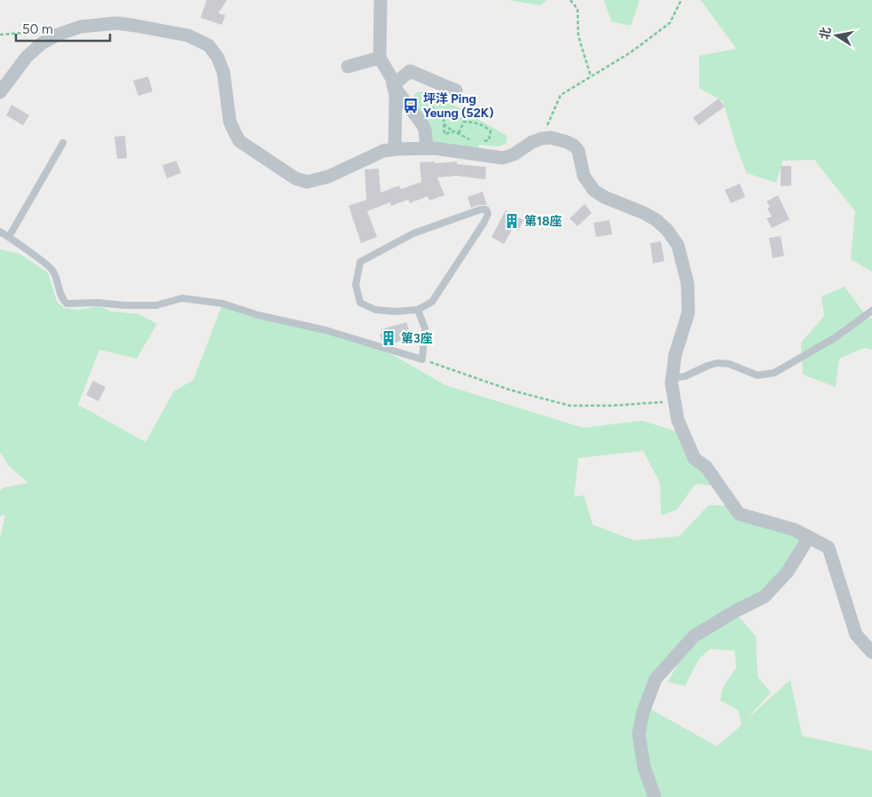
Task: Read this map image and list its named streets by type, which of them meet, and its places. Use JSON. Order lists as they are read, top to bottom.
{
  "places": {
    "bus stop": ["坪洋 Ping Yeung (52K)"],
    "building": ["第18座", "第3座"]
  },
  "scale_bar": "50 m",
  "north": "left"
}
